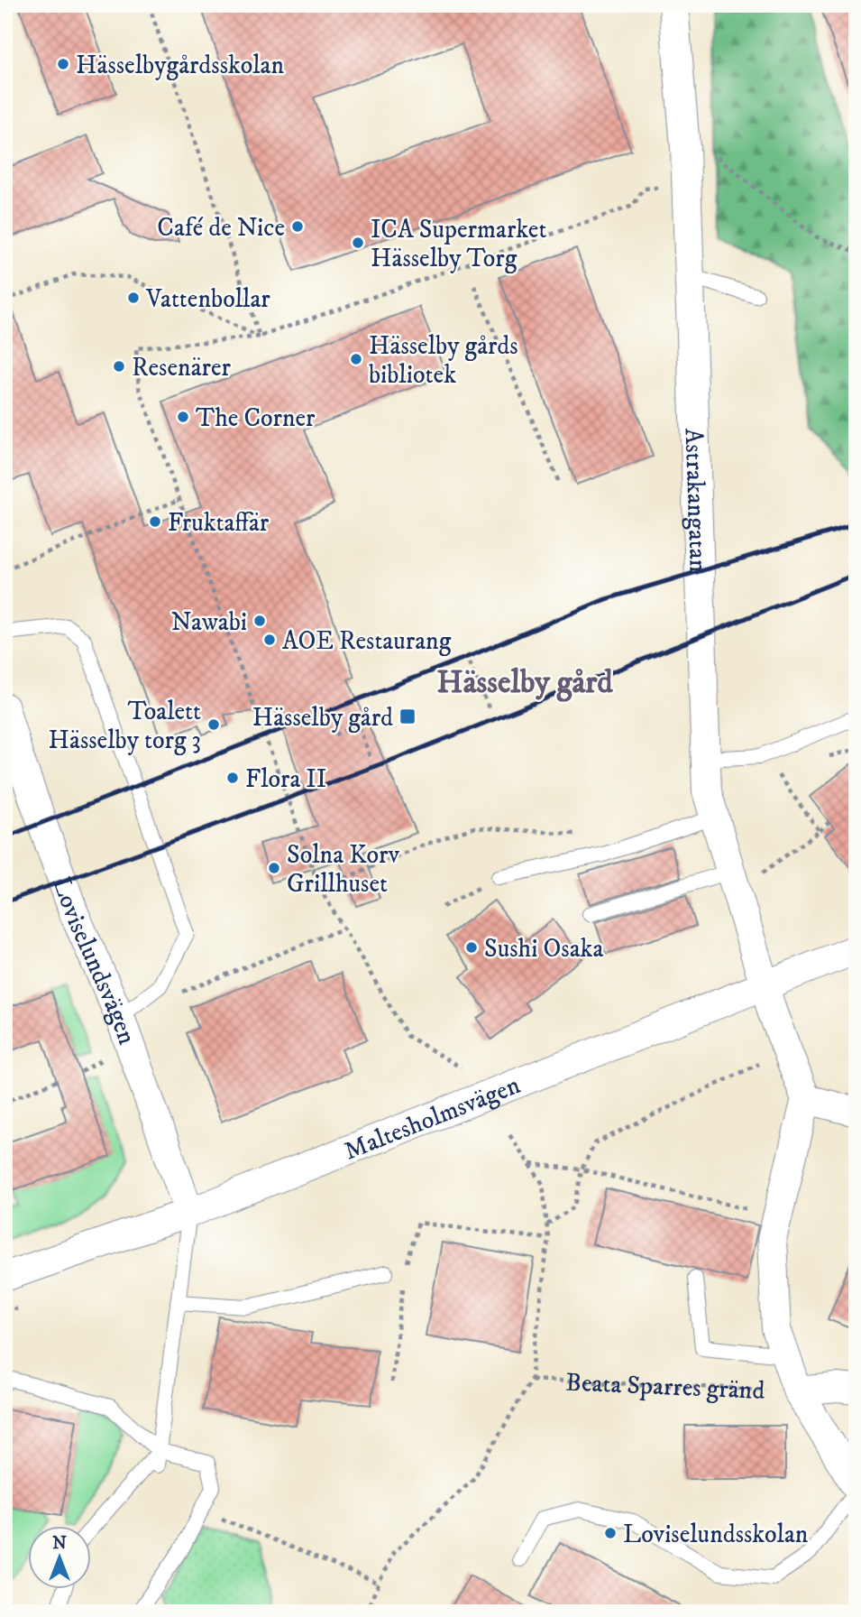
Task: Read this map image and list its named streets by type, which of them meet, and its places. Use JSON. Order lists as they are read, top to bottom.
{
  "streets": {
    "street": [
      "Astrakangatan",
      "Loviselundsvägen",
      "Maltesholmsvägen",
      "Beata Sparres gränd"
    ]
  },
  "crossings": [
    ["Astrakangatan", "Maltesholmsvägen"],
    ["Astrakangatan", "Beata Sparres gränd"],
    ["Loviselundsvägen", "Maltesholmsvägen"]
  ],
  "districts": ["Hässelby gård"],
  "places": {
    "other": [
      "Hässelbygårdsskolan",
      "Café de Nice",
      "ICA Supermarket Hässelby Torg",
      "Vattenbollar",
      "Hässelby gårds bibliotek",
      "Resenärer",
      "The Corner",
      "Fruktaffär",
      "Nawabi",
      "AOE Restaurang",
      "Toalett Hässelby torg 3",
      "Flora II",
      "Solna Korv Grillhuset",
      "Sushi Osaka",
      "Loviselundsskolan"
    ],
    "transit": ["Hässelby gård"]
  },
  "north": "top"
}
